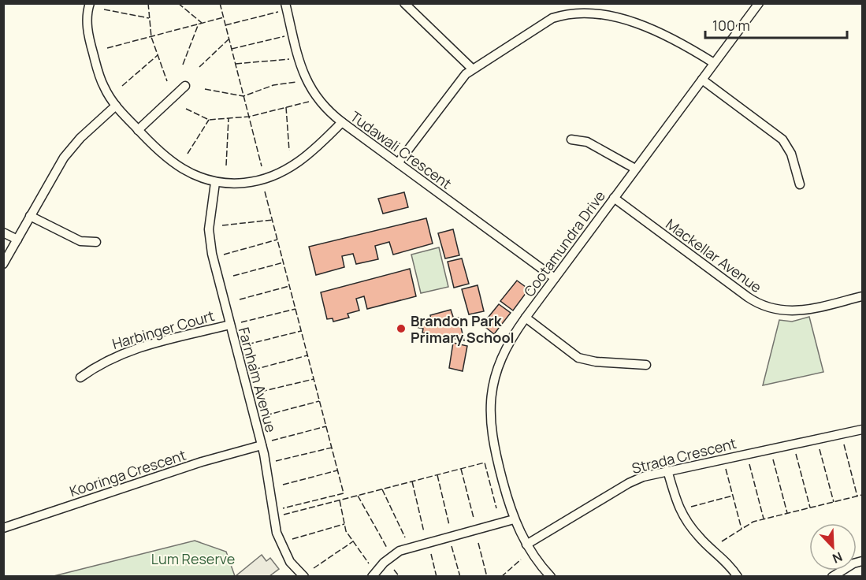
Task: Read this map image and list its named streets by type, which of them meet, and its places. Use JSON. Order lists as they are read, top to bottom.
{
  "streets": {
    "street": [
      "Tudawali Crescent",
      "Cootamundra Drive",
      "Mackellar Avenue",
      "Harbinger Court",
      "Farnham Avenue",
      "Strada Crescent",
      "Kooringa Crescent"
    ]
  },
  "crossings": [
    ["Tudawali Crescent", "Cootamundra Drive"],
    ["Cootamundra Drive", "Mackellar Avenue"],
    ["Cootamundra Drive", "Strada Crescent"],
    ["Harbinger Court", "Farnham Avenue"],
    ["Farnham Avenue", "Kooringa Crescent"]
  ],
  "parks": ["Lum Reserve"],
  "places": ["Brandon Park Primary School"],
  "scale_bar": "100 m",
  "north": "bottom right"
}
